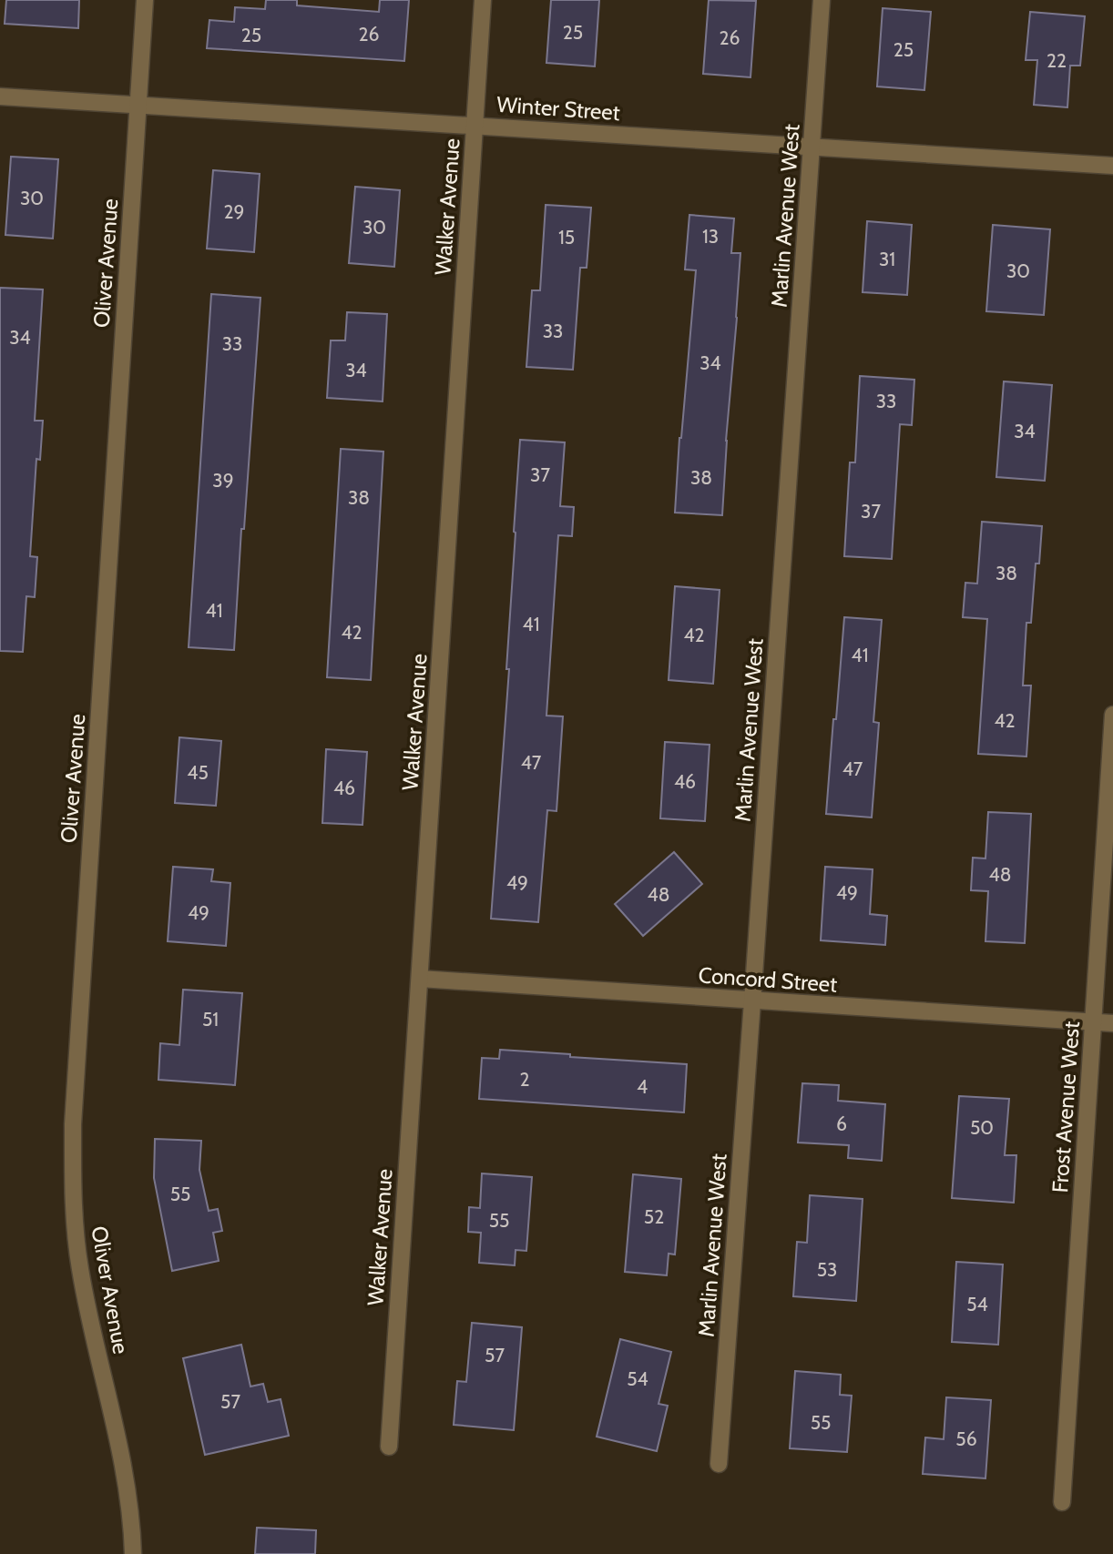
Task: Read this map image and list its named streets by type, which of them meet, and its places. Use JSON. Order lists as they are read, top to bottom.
{
  "streets": {
    "street": [
      "Winter Street",
      "Walker Avenue",
      "Marlin Avenue West",
      "Oliver Avenue",
      "Concord Street",
      "Frost Avenue West"
    ]
  },
  "crossings": [
    ["Winter Street", "Walker Avenue"],
    ["Winter Street", "Marlin Avenue West"],
    ["Winter Street", "Oliver Avenue"],
    ["Walker Avenue", "Concord Street"],
    ["Marlin Avenue West", "Concord Street"],
    ["Concord Street", "Frost Avenue West"]
  ],
  "house_numbers": [
    "25",
    "26",
    "25",
    "26",
    "25",
    "22",
    "30",
    "29",
    "30",
    "13",
    "15",
    "31",
    "30",
    "33",
    "34",
    "33",
    "34",
    "34",
    "33",
    "34",
    "37",
    "38",
    "39",
    "38",
    "37",
    "38",
    "41",
    "41",
    "42",
    "42",
    "41",
    "42",
    "47",
    "47",
    "45",
    "46",
    "46",
    "48",
    "49",
    "49",
    "48",
    "49",
    "51",
    "2",
    "4",
    "6",
    "50",
    "55",
    "52",
    "55",
    "53",
    "54",
    "57",
    "54",
    "57",
    "55",
    "56"
  ]
}
